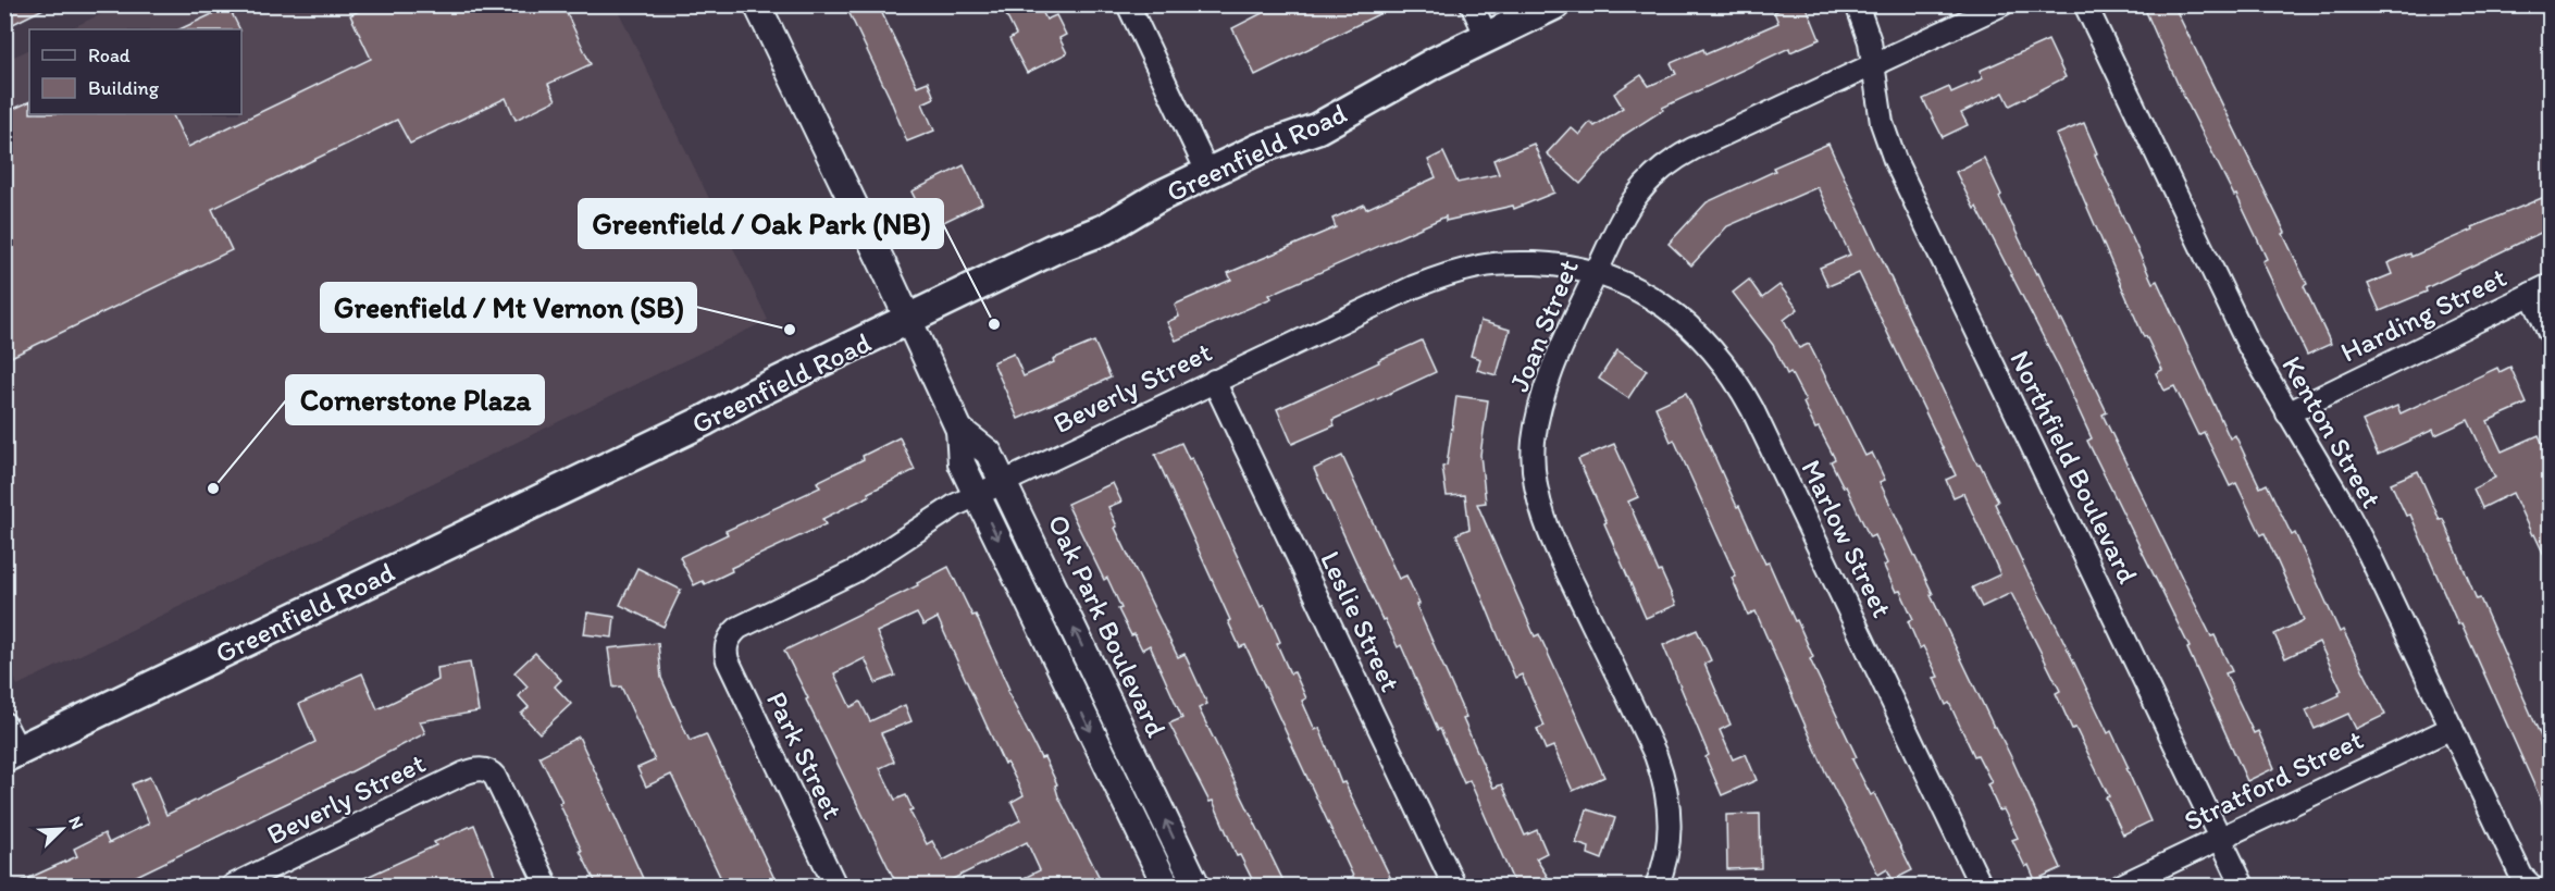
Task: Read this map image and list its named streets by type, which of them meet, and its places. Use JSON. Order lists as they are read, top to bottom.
{
  "streets": {
    "main road": ["Greenfield Road"],
    "street": [
      "Harding Street",
      "Joan Street",
      "Beverly Street",
      "Kenton Street",
      "Northfield Boulevard",
      "Marlow Street",
      "Leslie Street",
      "Oak Park Boulevard",
      "Park Street",
      "Stratford Street"
    ]
  },
  "crossings": [
    ["Greenfield Road", "Oak Park Boulevard"],
    ["Harding Street", "Kenton Street"],
    ["Joan Street", "Beverly Street"],
    ["Joan Street", "Northfield Boulevard"],
    ["Joan Street", "Marlow Street"],
    ["Beverly Street", "Marlow Street"],
    ["Beverly Street", "Leslie Street"],
    ["Beverly Street", "Oak Park Boulevard"],
    ["Beverly Street", "Park Street"],
    ["Kenton Street", "Stratford Street"],
    ["Northfield Boulevard", "Stratford Street"]
  ],
  "places": ["Greenfield / Oak Park (NB)", "Greenfield / Mt Vernon (SB)", "Cornerstone Plaza"],
  "legend": ["Road", "Building"],
  "north": "top right"
}
